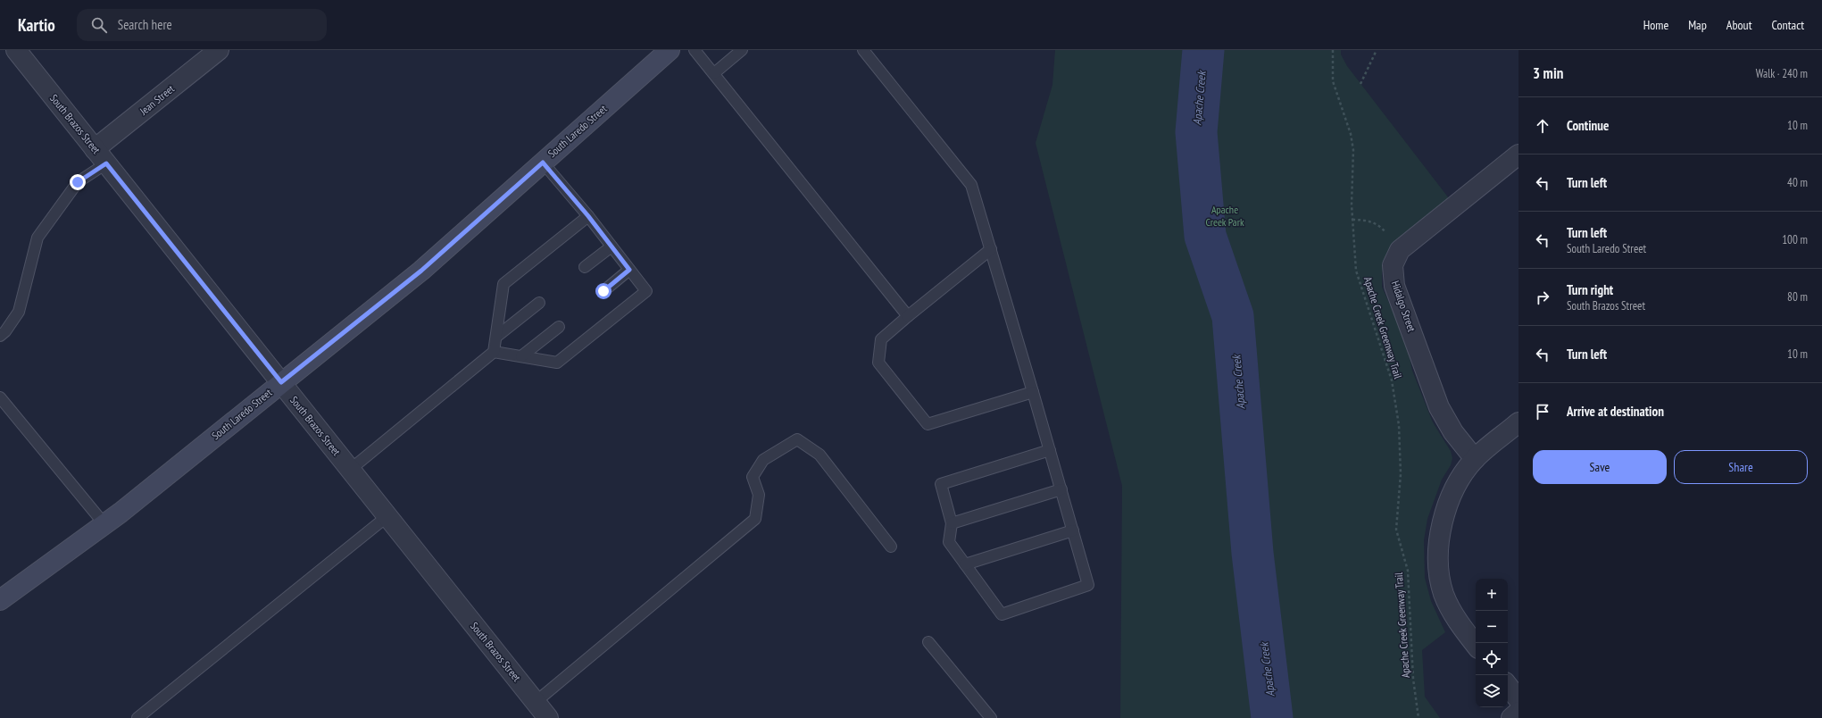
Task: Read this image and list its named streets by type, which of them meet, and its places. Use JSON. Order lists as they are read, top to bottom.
{
  "streets": {
    "main road": ["South Laredo Street"],
    "street": ["Jean Street", "South Brazos Street", "Hidalgo Street"],
    "path": ["Apache Creek Greenway Trail"]
  },
  "crossings": [
    ["Jean Street", "South Brazos Street"],
    ["South Brazos Street", "South Laredo Street"]
  ],
  "water": ["Apache Creek"],
  "parks": ["Apache Creek Park"],
  "page": {
    "header": "Kartio",
    "search": "Search here",
    "nav": [
      "Home",
      "Map",
      "About",
      "Contact"
    ],
    "heading": ["3 min", "Walk · 240 m"],
    "list": [
      ["Continue", "10 m"],
      ["Turn left", "40 m"],
      ["Turn left", "South Laredo Street", "100 m"],
      ["Turn right", "South Brazos Street", "80 m"],
      ["Turn left", "10 m"],
      "Arrive at destination"
    ],
    "buttons": ["Save", "Share"],
    "map_buttons": ["+", "−"]
  }
}
